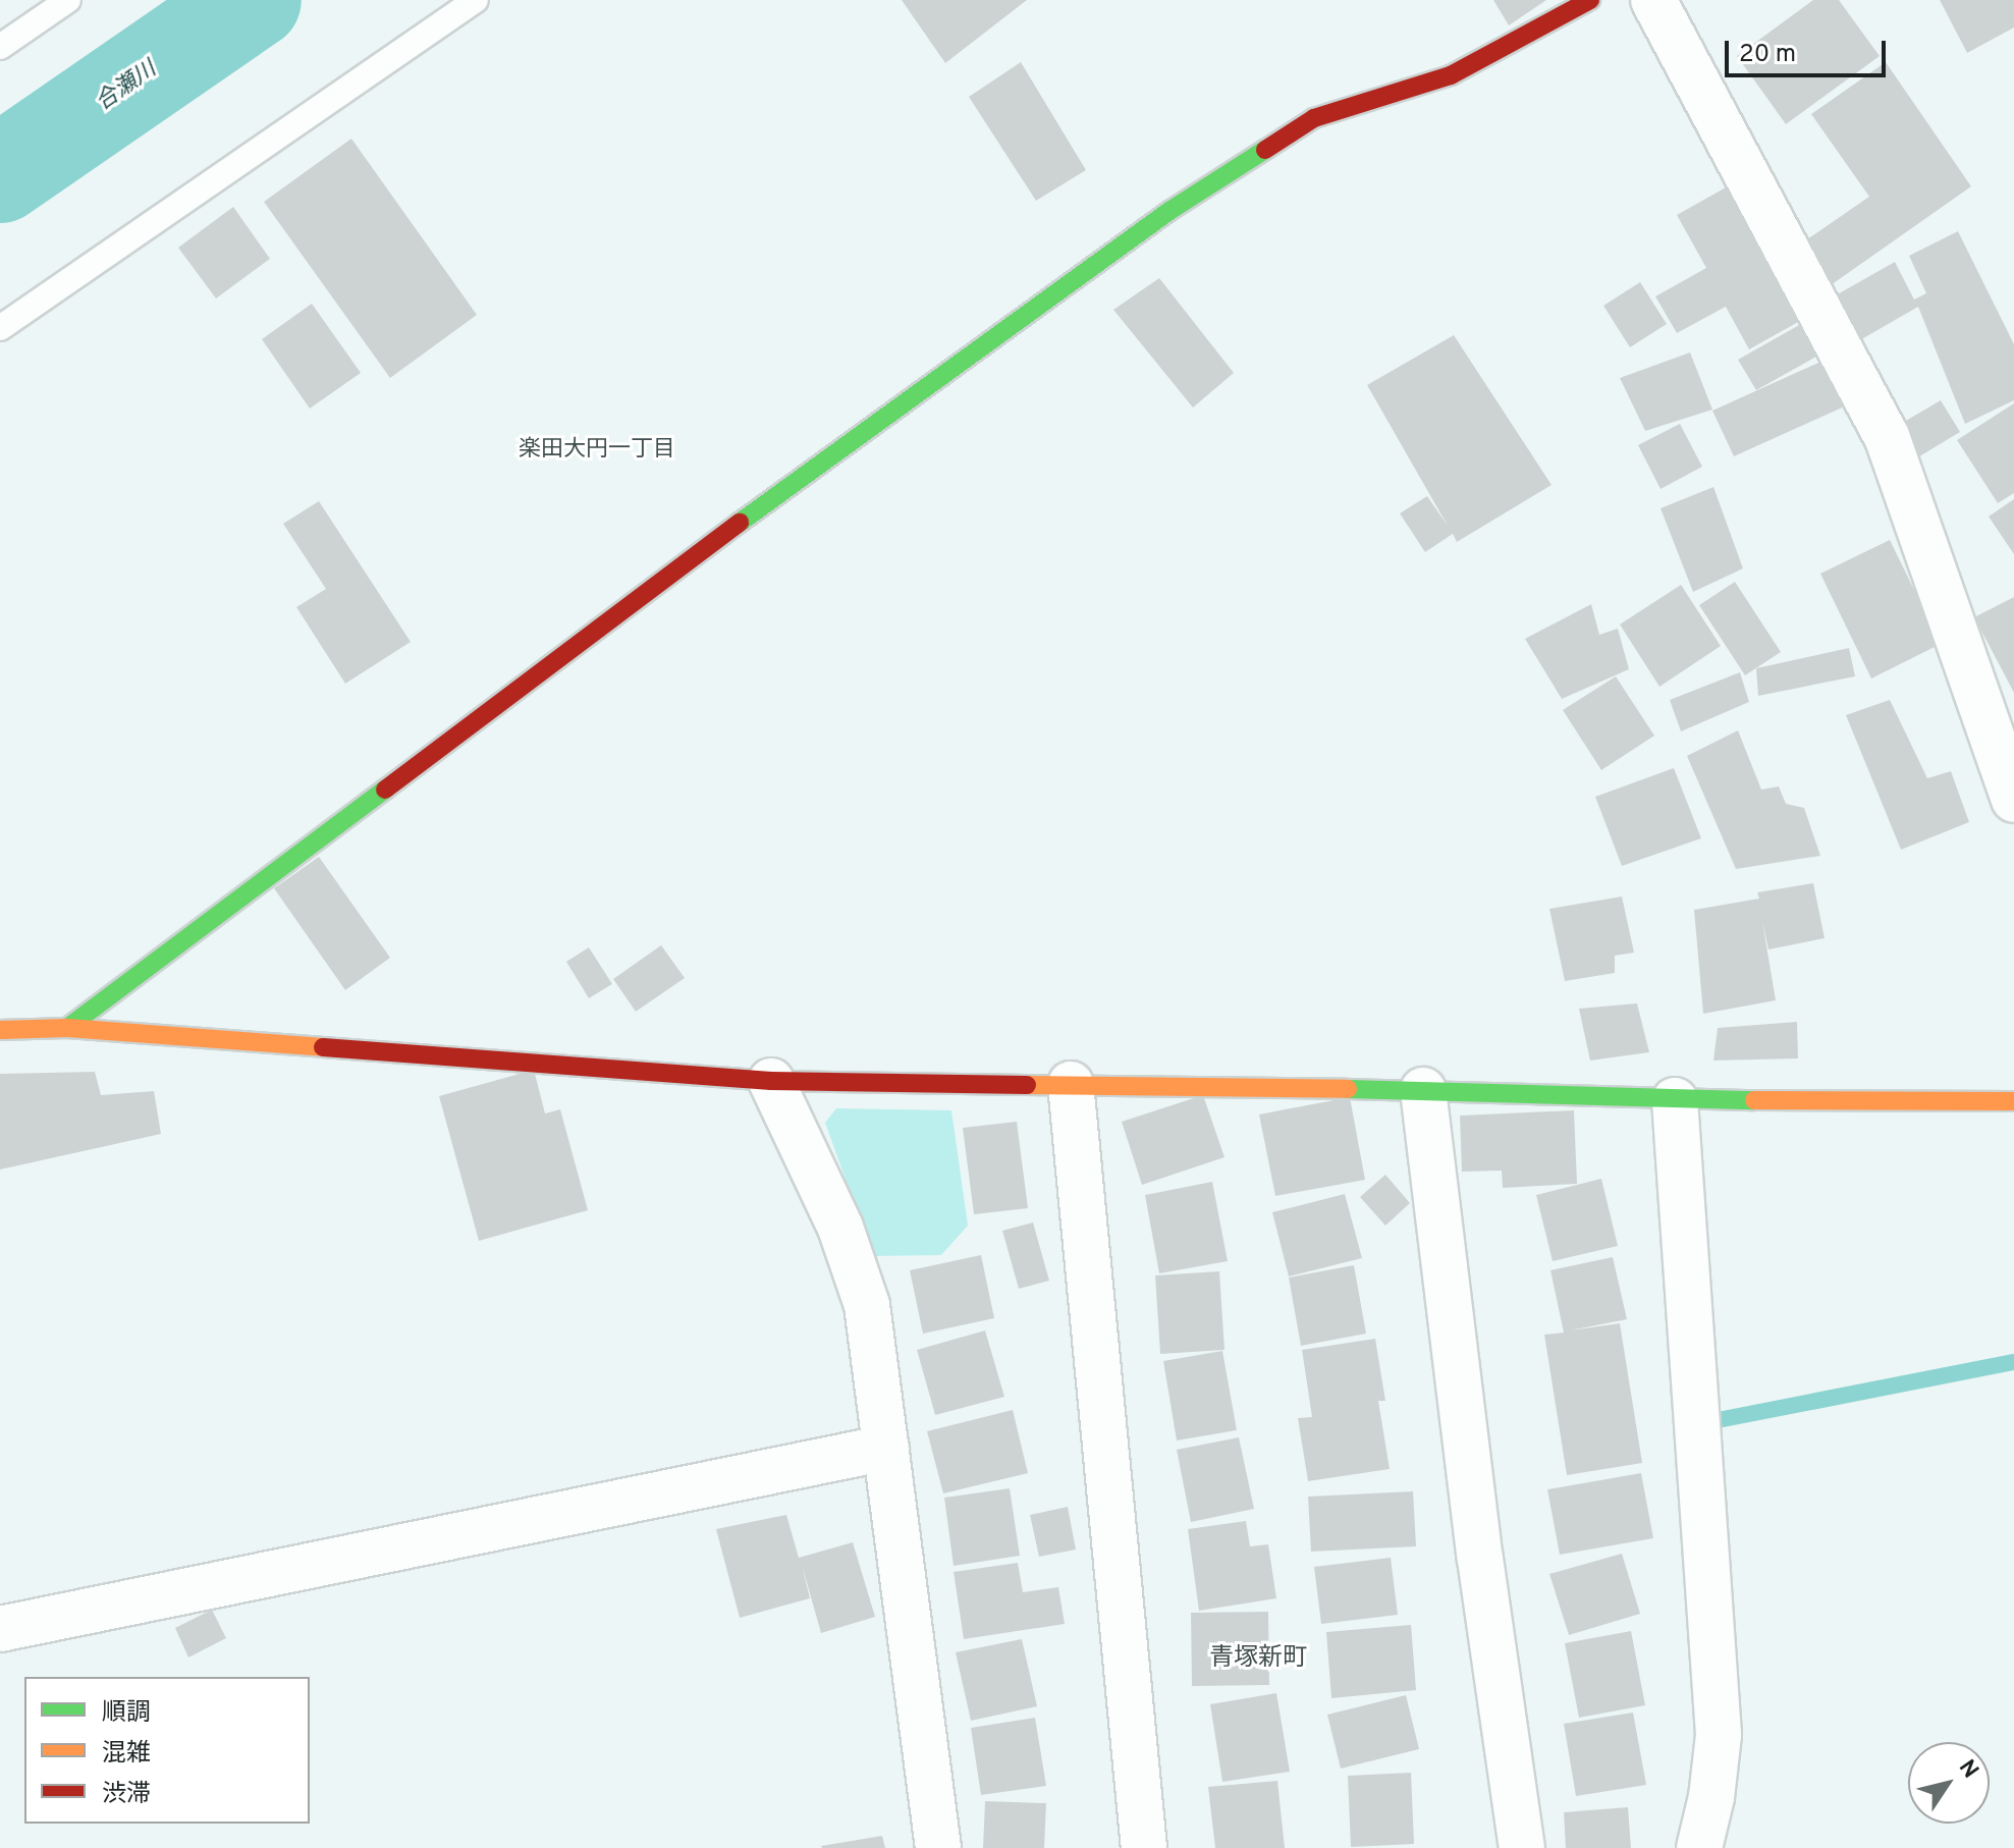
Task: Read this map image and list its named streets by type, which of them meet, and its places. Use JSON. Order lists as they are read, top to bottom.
{
  "districts": ["楽田大円一丁目", "青塚新町"],
  "water": ["合瀬川"],
  "legend": ["順調", "混雑", "渋滞"],
  "scale_bar": "20 m",
  "north": "top right"
}
